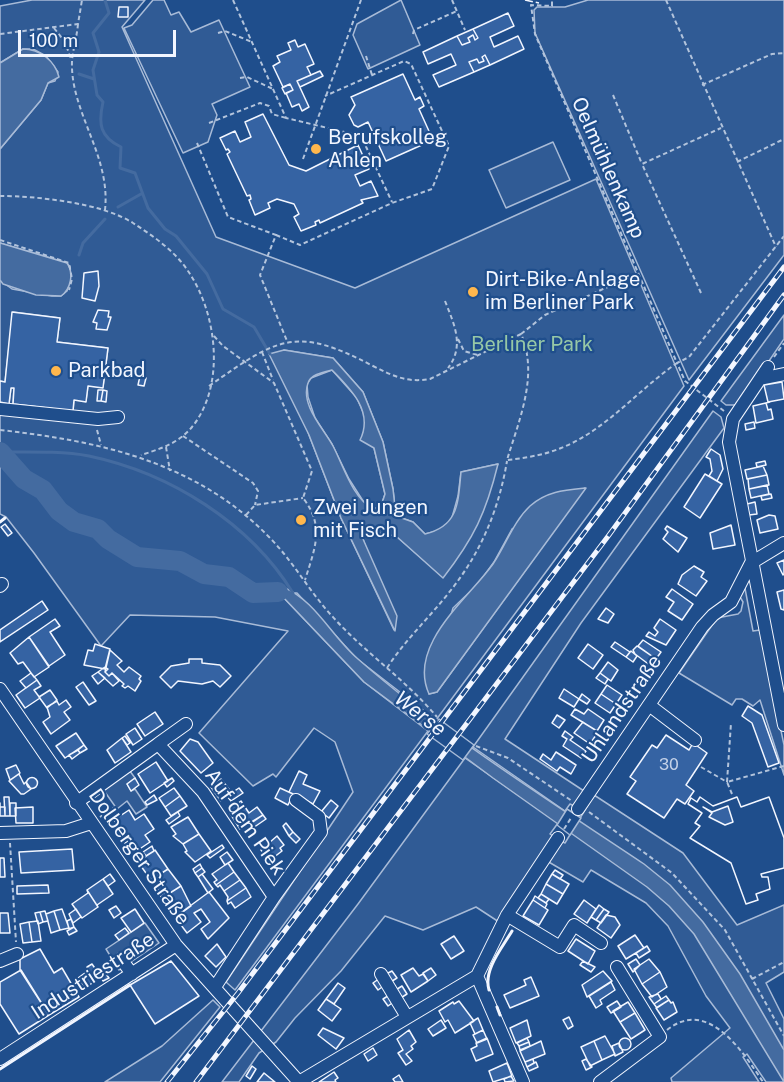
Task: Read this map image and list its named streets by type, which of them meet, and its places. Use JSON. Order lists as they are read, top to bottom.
{
  "streets": {
    "street": [
      "Uhlandstraße",
      "Auf dem Piek",
      "Dolberger Straße",
      "Industriestraße"
    ],
    "path": ["Oelmühlenkamp"]
  },
  "crossings": [
    ["Auf dem Piek", "Dolberger Straße"],
    ["Dolberger Straße", "Industriestraße"]
  ],
  "water": ["Werse"],
  "parks": ["Berliner Park"],
  "places": [
    "Berufskolleg Ahlen",
    "Dirt-Bike-Anlage im Berliner Park",
    "Parkbad",
    "Zwei Jungen mit Fisch"
  ],
  "house_numbers": ["30"],
  "scale_bar": "100 m"
}
